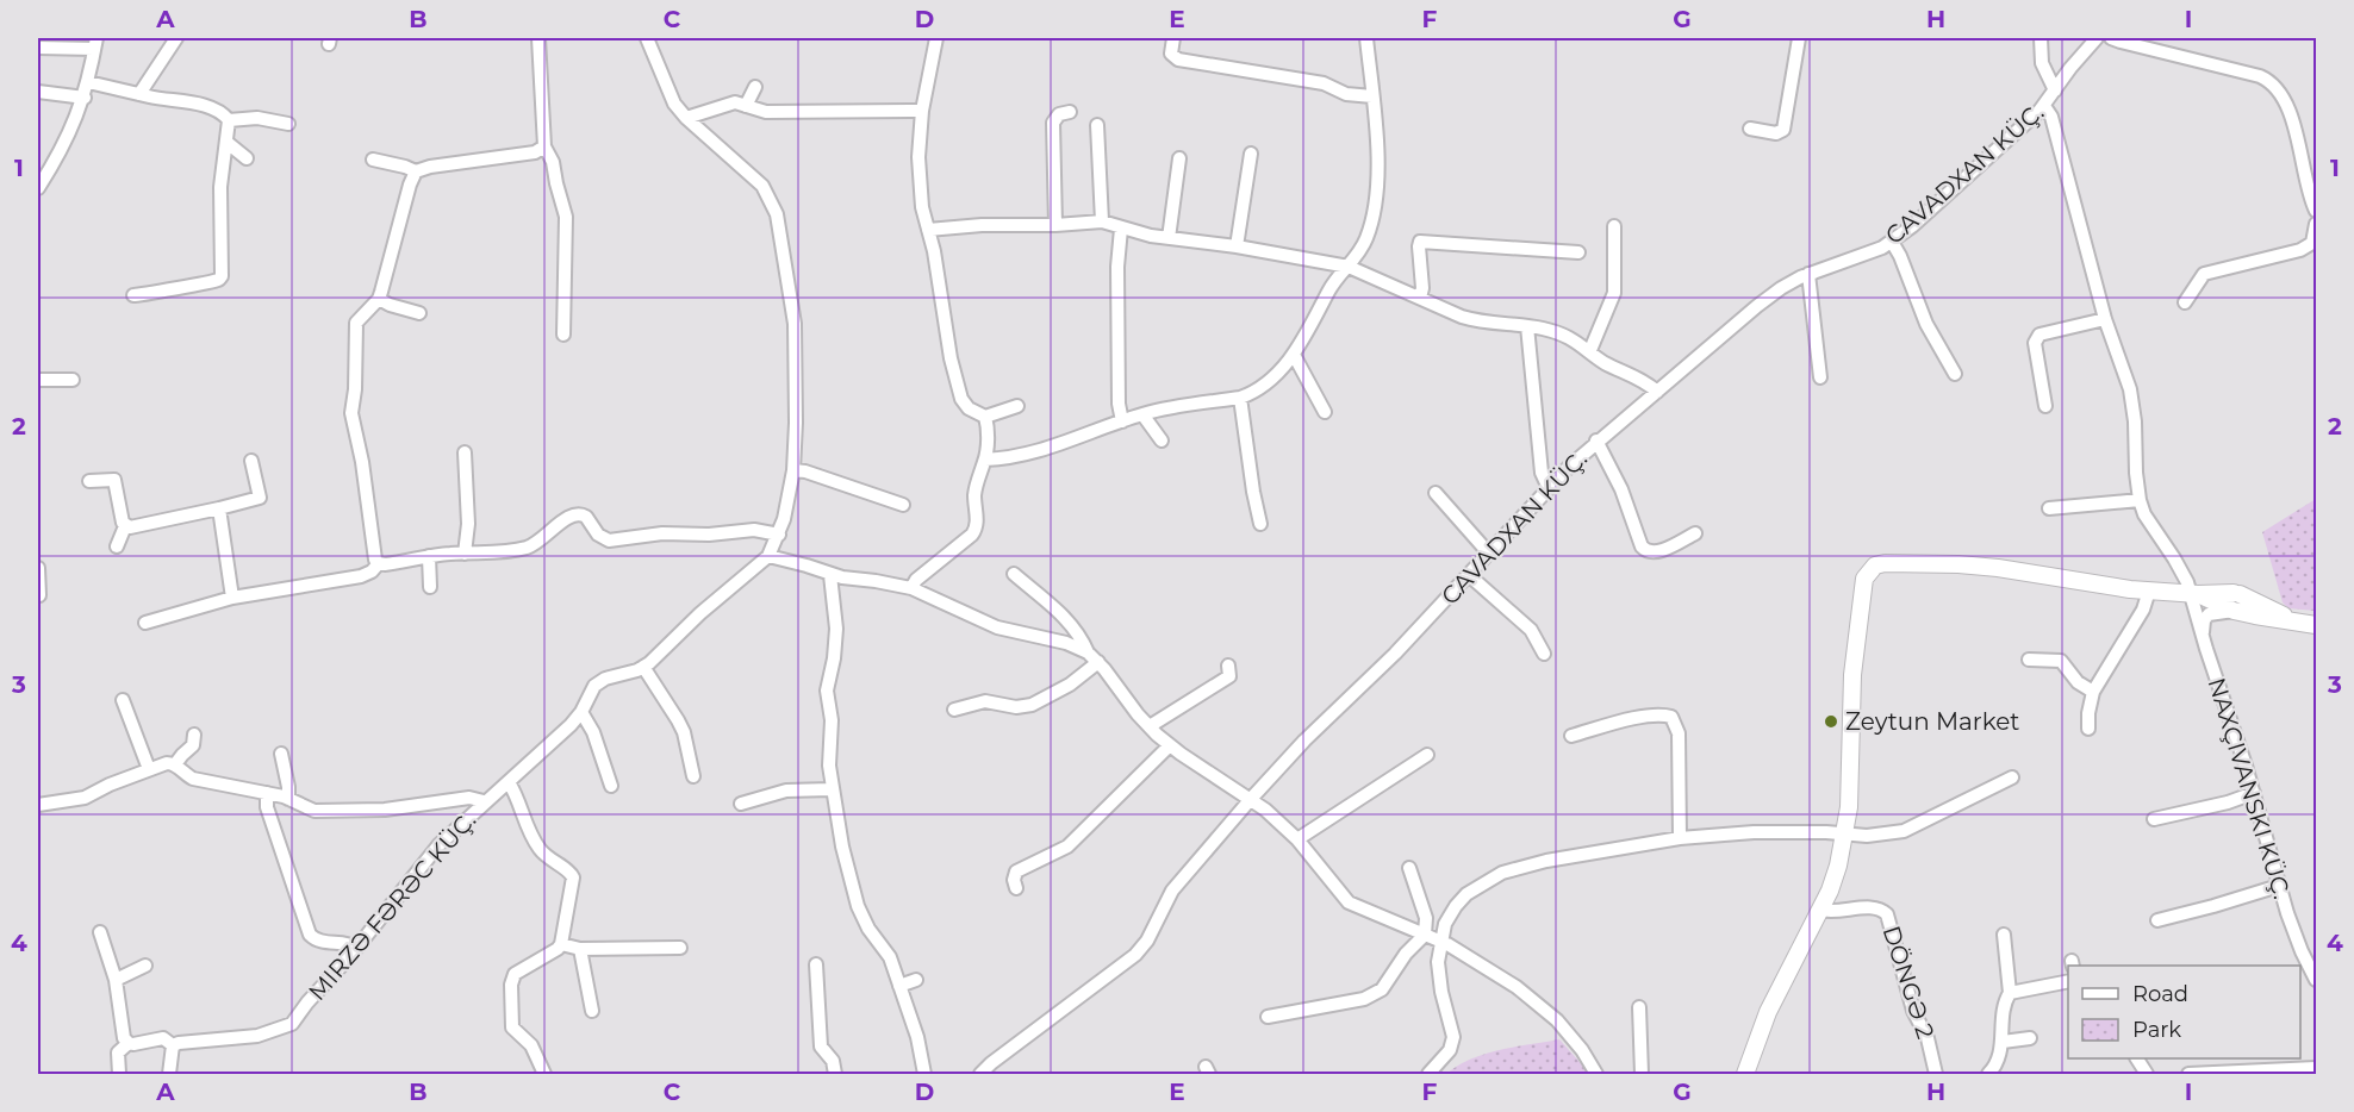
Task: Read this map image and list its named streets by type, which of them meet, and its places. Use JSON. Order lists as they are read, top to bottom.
{
  "streets": {
    "street": ["CAVADXAN KÜÇ.", "MIRZƏ FƏRƏC KÜÇ.", "DÖNGƏ 2"]
  },
  "places": ["Zeytun Market"],
  "legend": ["Road", "Park"],
  "grid": {
    "columns": [
      "A",
      "B",
      "C",
      "D",
      "E",
      "F",
      "G",
      "H",
      "I"
    ],
    "rows": [
      "1",
      "2",
      "3",
      "4"
    ]
  }
}
